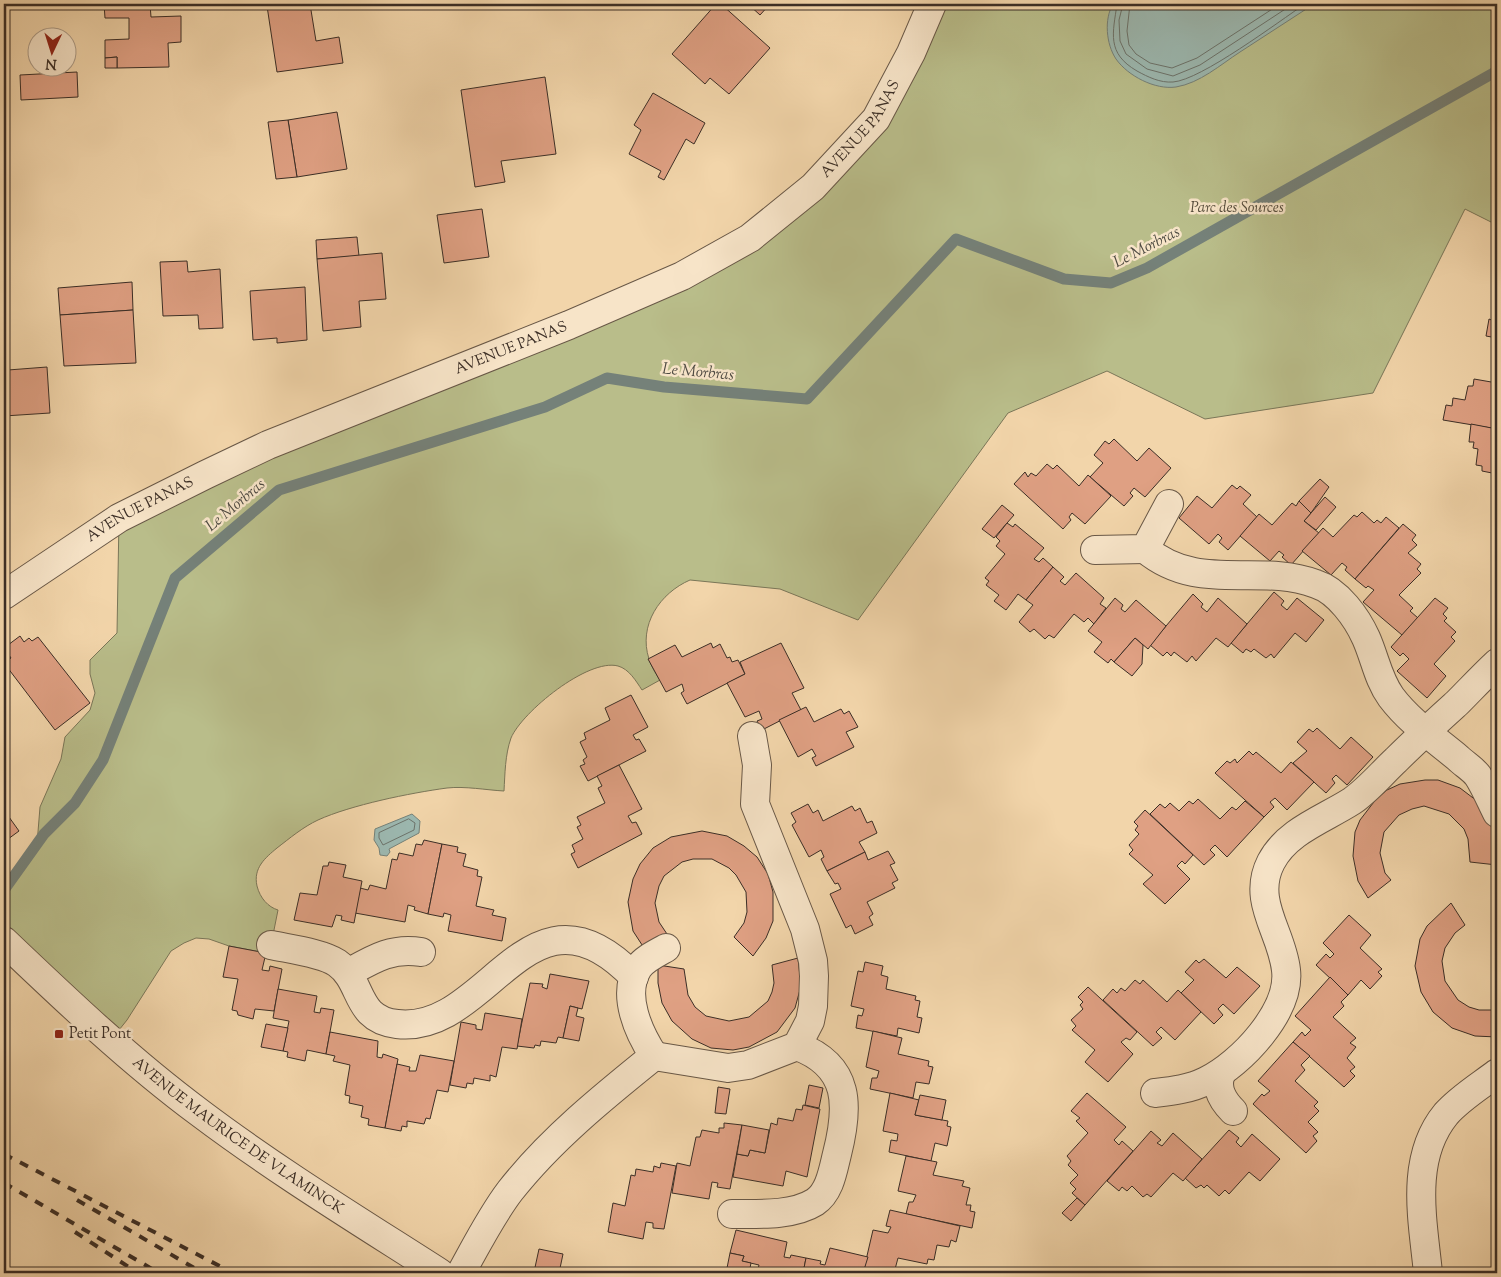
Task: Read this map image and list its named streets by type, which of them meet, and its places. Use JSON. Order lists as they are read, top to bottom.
{
  "streets": {
    "street": ["AVENUE PANAS", "AVENUE MAURICE DE VLAMINCK"]
  },
  "water": ["Le Morbras"],
  "parks": ["Parc des Sources"],
  "places": {
    "transit": ["Petit Pont"]
  },
  "north": "bottom"
}
